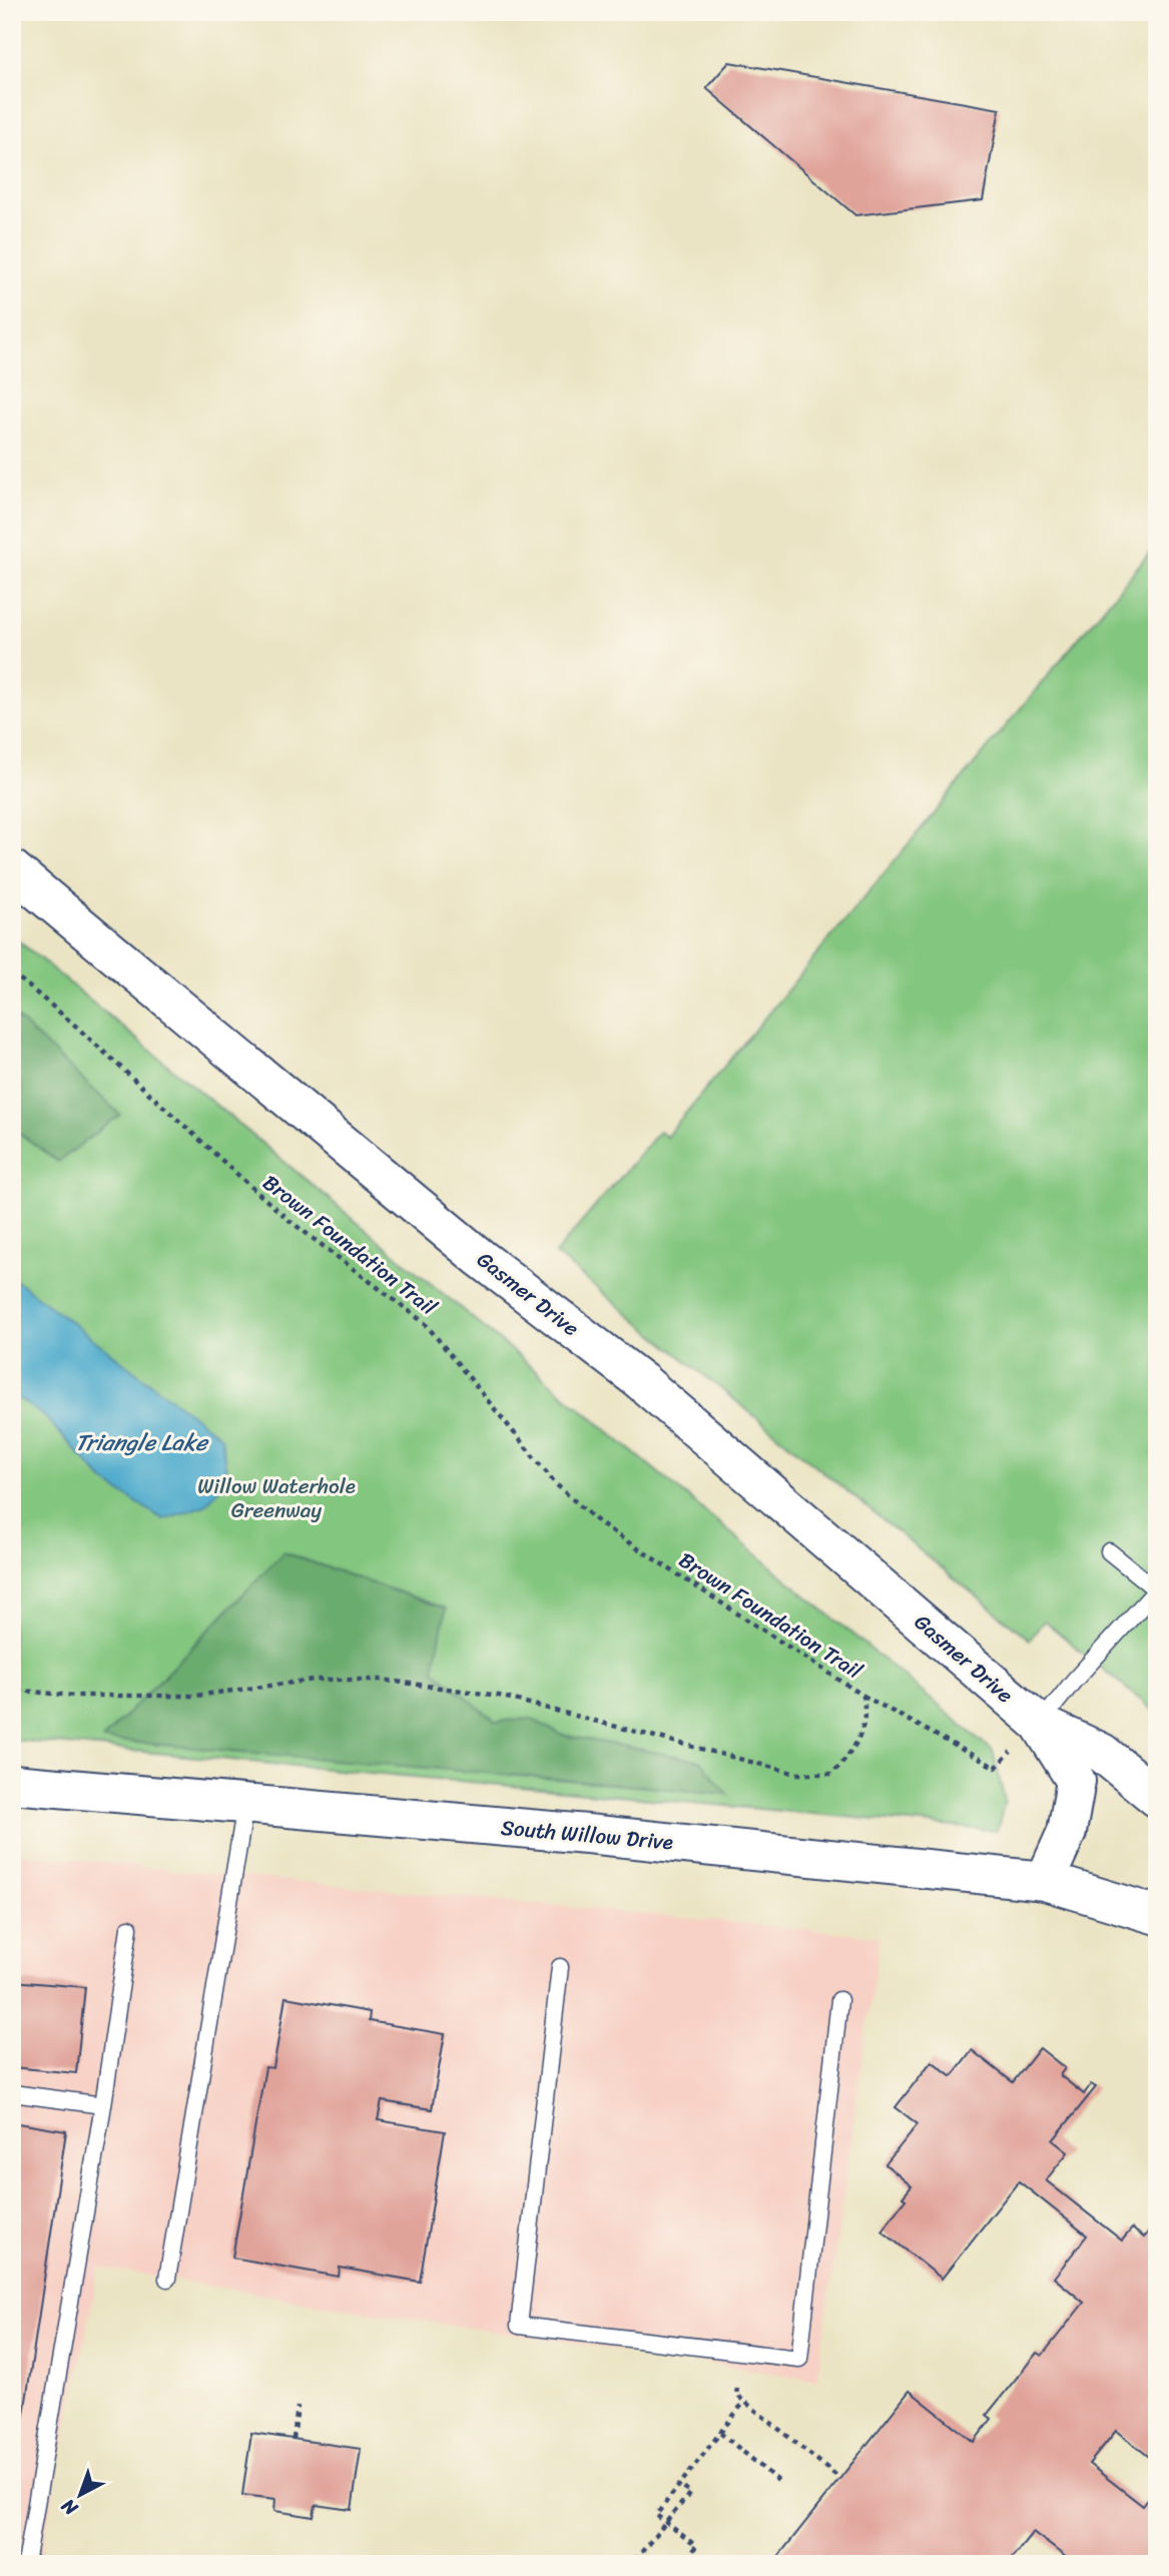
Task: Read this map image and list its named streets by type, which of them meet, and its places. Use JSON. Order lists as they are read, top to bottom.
{
  "streets": {
    "street": ["Gasmer Drive", "South Willow Drive"],
    "path": ["Brown Foundation Trail"]
  },
  "crossings": [
    ["Gasmer Drive", "South Willow Drive"]
  ],
  "water": ["Triangle Lake"],
  "parks": ["Willow Waterhole Greenway"],
  "north": "bottom left"
}
